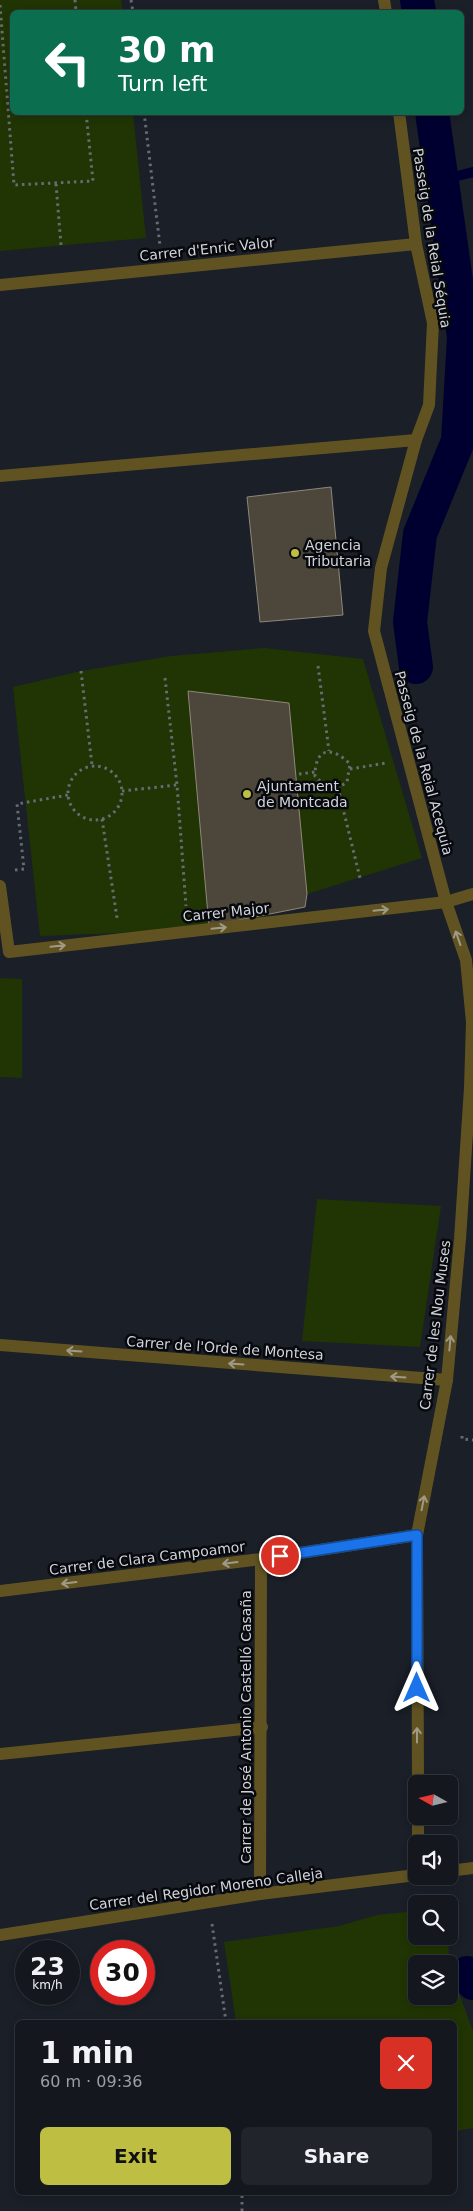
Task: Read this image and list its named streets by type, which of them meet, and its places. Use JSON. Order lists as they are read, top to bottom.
{
  "streets": {
    "street": [
      "Passeig de la Reial Séquia",
      "Carrer d'Enric Valor",
      "Passeig de la Reial Acequia",
      "Carrer Major",
      "Carrer de les Nou Muses",
      "Carrer de l'Orde de Montesa",
      "Carrer de Clara Campoamor",
      "Carrer de José Antonio Castelló Casaña",
      "Carrer del Regidor Moreno Calleja"
    ]
  },
  "crossings": [
    ["Passeig de la Reial Séquia", "Carrer d'Enric Valor"],
    ["Passeig de la Reial Séquia", "Passeig de la Reial Acequia"],
    ["Passeig de la Reial Acequia", "Carrer Major"],
    ["Passeig de la Reial Acequia", "Carrer de les Nou Muses"],
    ["Carrer Major", "Carrer de les Nou Muses"],
    ["Carrer de les Nou Muses", "Carrer de l'Orde de Montesa"],
    ["Carrer de les Nou Muses", "Carrer de Clara Campoamor"],
    ["Carrer de Clara Campoamor", "Carrer de José Antonio Castelló Casaña"],
    ["Carrer de José Antonio Castelló Casaña", "Carrer del Regidor Moreno Calleja"]
  ],
  "one_way": [
    "Carrer Major",
    "Carrer de les Nou Muses",
    "Carrer de l'Orde de Montesa",
    "Carrer de Clara Campoamor"
  ],
  "places": ["Agencia Tributaria", "Ajuntament de Montcada"],
  "north": "left",
  "page": {
    "turn": ["30 m", "Turn left"],
    "speed": "23 km/h",
    "limit": "30",
    "heading": ["1 min", "60 m · 09:36"],
    "buttons": ["Exit", "Share"]
  }
}
